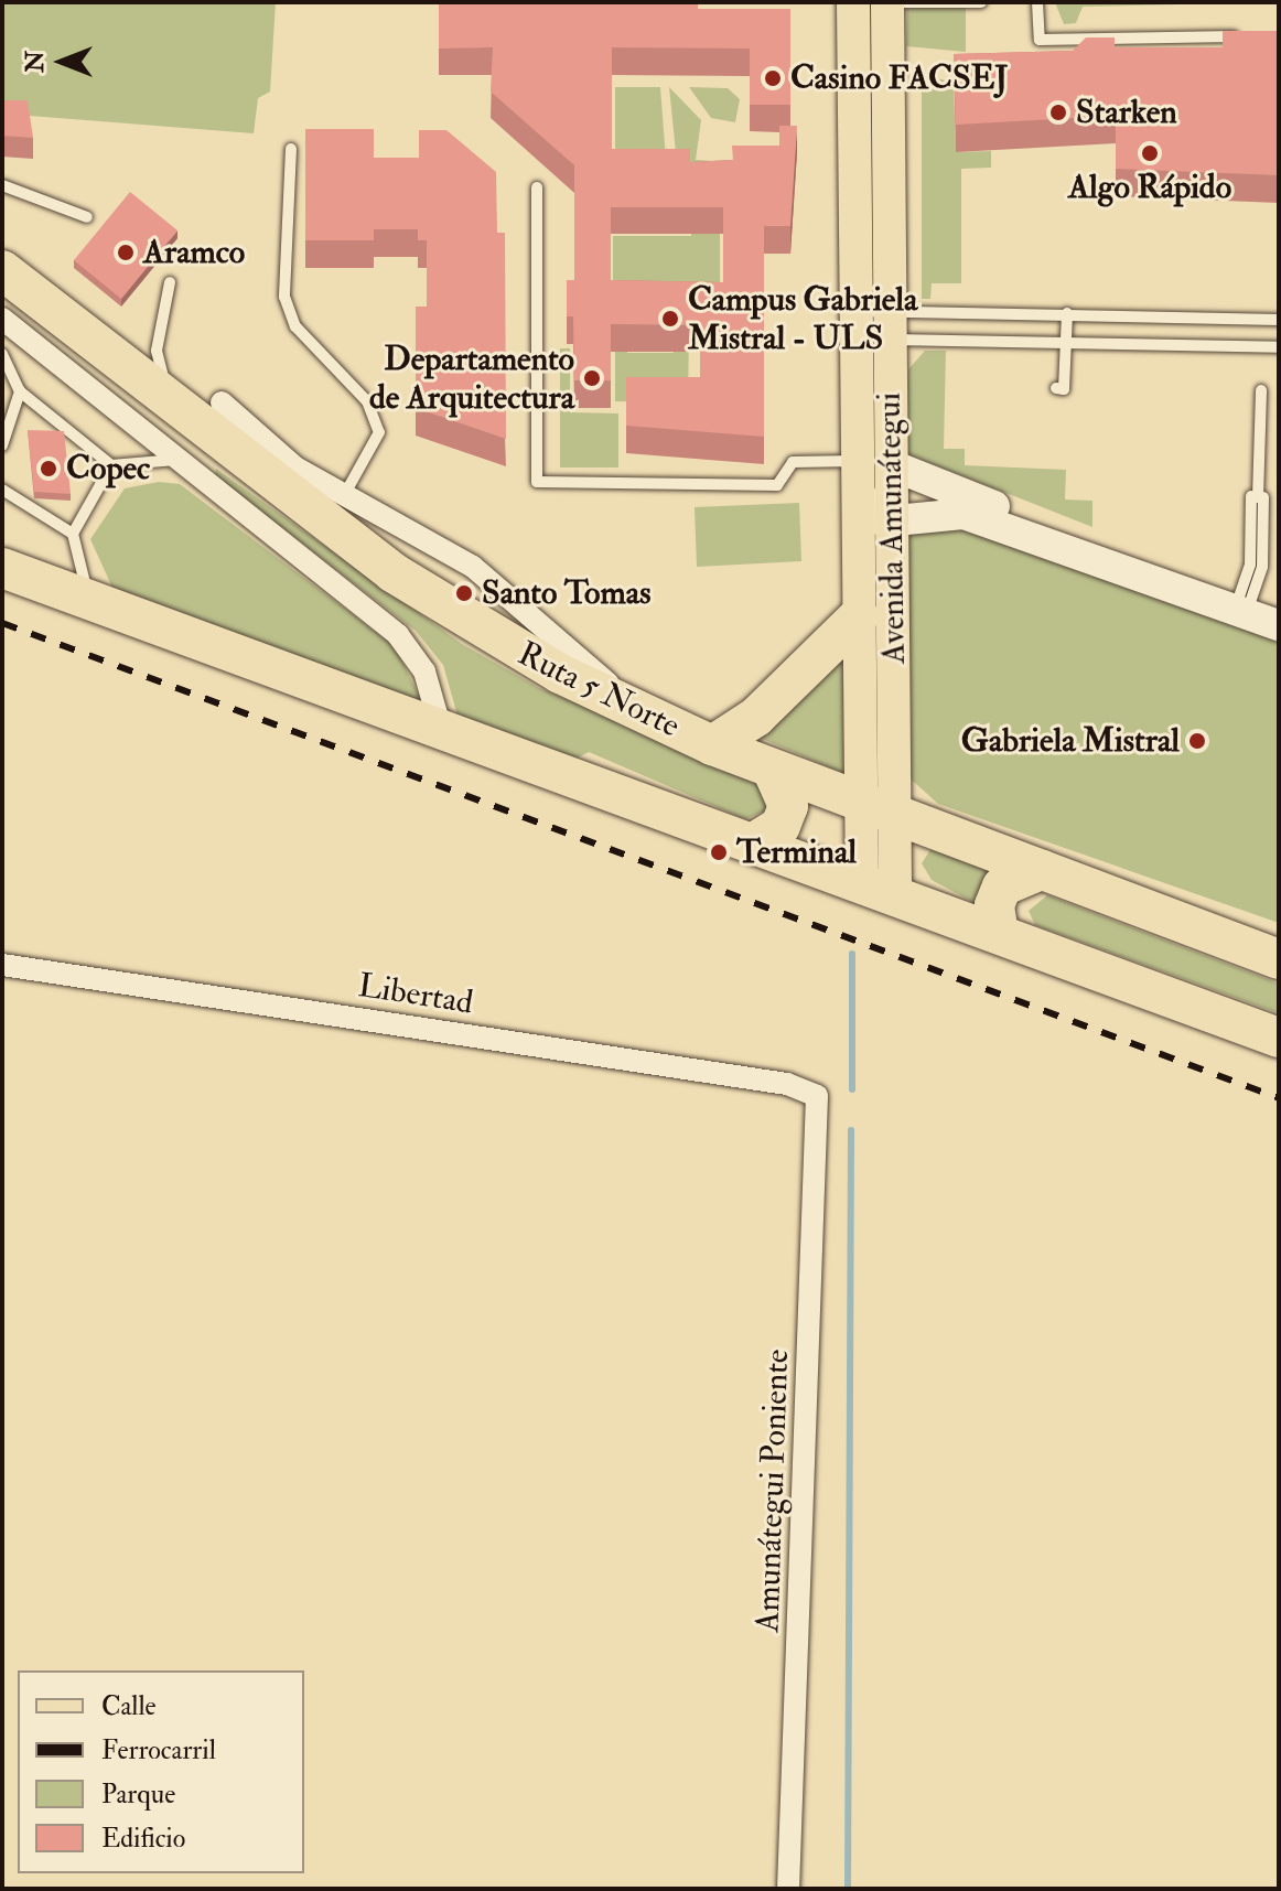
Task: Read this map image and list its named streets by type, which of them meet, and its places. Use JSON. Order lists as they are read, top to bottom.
{
  "streets": {
    "highway": ["Ruta 5 Norte"],
    "main road": ["Avenida Amunátegui"],
    "street": ["Libertad", "Amunátegui Poniente"]
  },
  "crossings": [
    ["Avenida Amunátegui", "Ruta 5 Norte"],
    ["Libertad", "Amunátegui Poniente"]
  ],
  "places": [
    "Casino FACSEJ",
    "Starken",
    "Algo Rápido",
    "Aramco",
    "Campus Gabriela Mistral - ULS",
    "Departamento de Arquitectura",
    "Copec",
    "Santo Tomas",
    "Gabriela Mistral",
    "Terminal"
  ],
  "legend": [
    "Calle",
    "Ferrocarril",
    "Parque",
    "Edificio"
  ],
  "north": "left"
}
